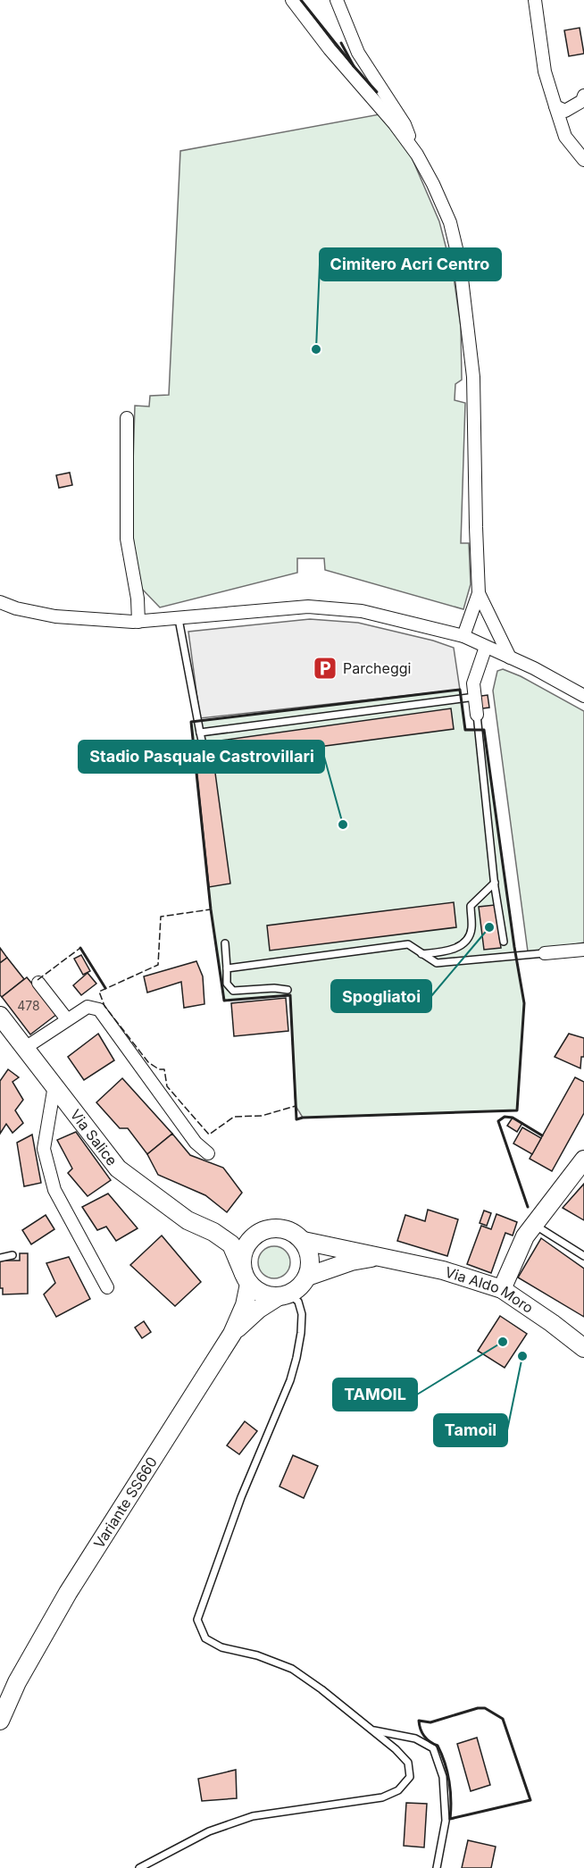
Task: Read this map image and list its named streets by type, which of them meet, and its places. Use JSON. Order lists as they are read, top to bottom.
{
  "streets": {
    "main road": ["Via Salice", "Via Aldo Moro", "Variante SS660"]
  },
  "crossings": [
    ["Via Aldo Moro", "Variante SS660"]
  ],
  "places": {
    "other": [
      "Cimitero Acri Centro",
      "Stadio Pasquale Castrovillari",
      "Spogliatoi",
      "TAMOIL",
      "Tamoil"
    ],
    "parking": ["Parcheggi"]
  },
  "house_numbers": ["478"]
}
